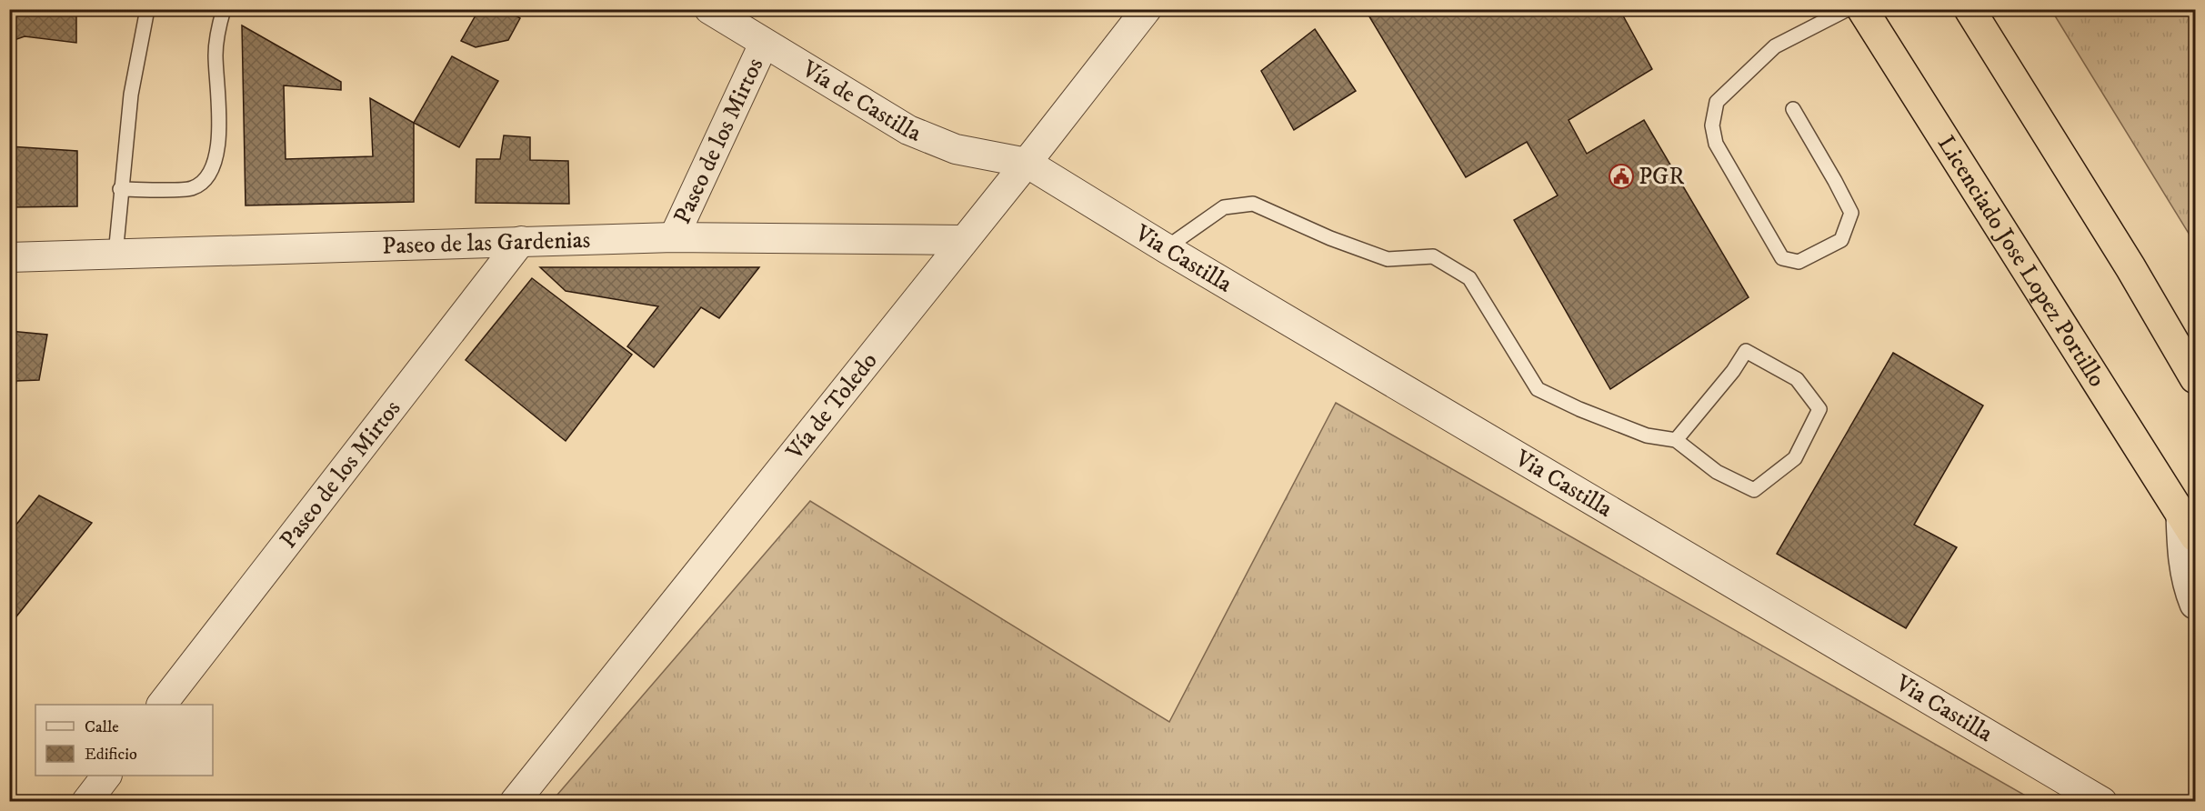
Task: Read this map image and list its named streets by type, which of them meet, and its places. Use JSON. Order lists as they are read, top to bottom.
{
  "streets": {
    "highway": ["Licenciado Jose Lopez Portillo"],
    "street": [
      "Vía de Castilla",
      "Paseo de los Mirtos",
      "Paseo de las Gardenias",
      "Via Castilla",
      "Vía de Toledo"
    ]
  },
  "crossings": [
    ["Vía de Castilla", "Paseo de los Mirtos"],
    ["Vía de Castilla", "Via Castilla"],
    ["Vía de Castilla", "Vía de Toledo"],
    ["Paseo de los Mirtos", "Paseo de las Gardenias"],
    ["Paseo de las Gardenias", "Vía de Toledo"],
    ["Via Castilla", "Vía de Toledo"]
  ],
  "places": {
    "public building": ["PGR"]
  },
  "legend": ["Calle", "Edificio"]
}
